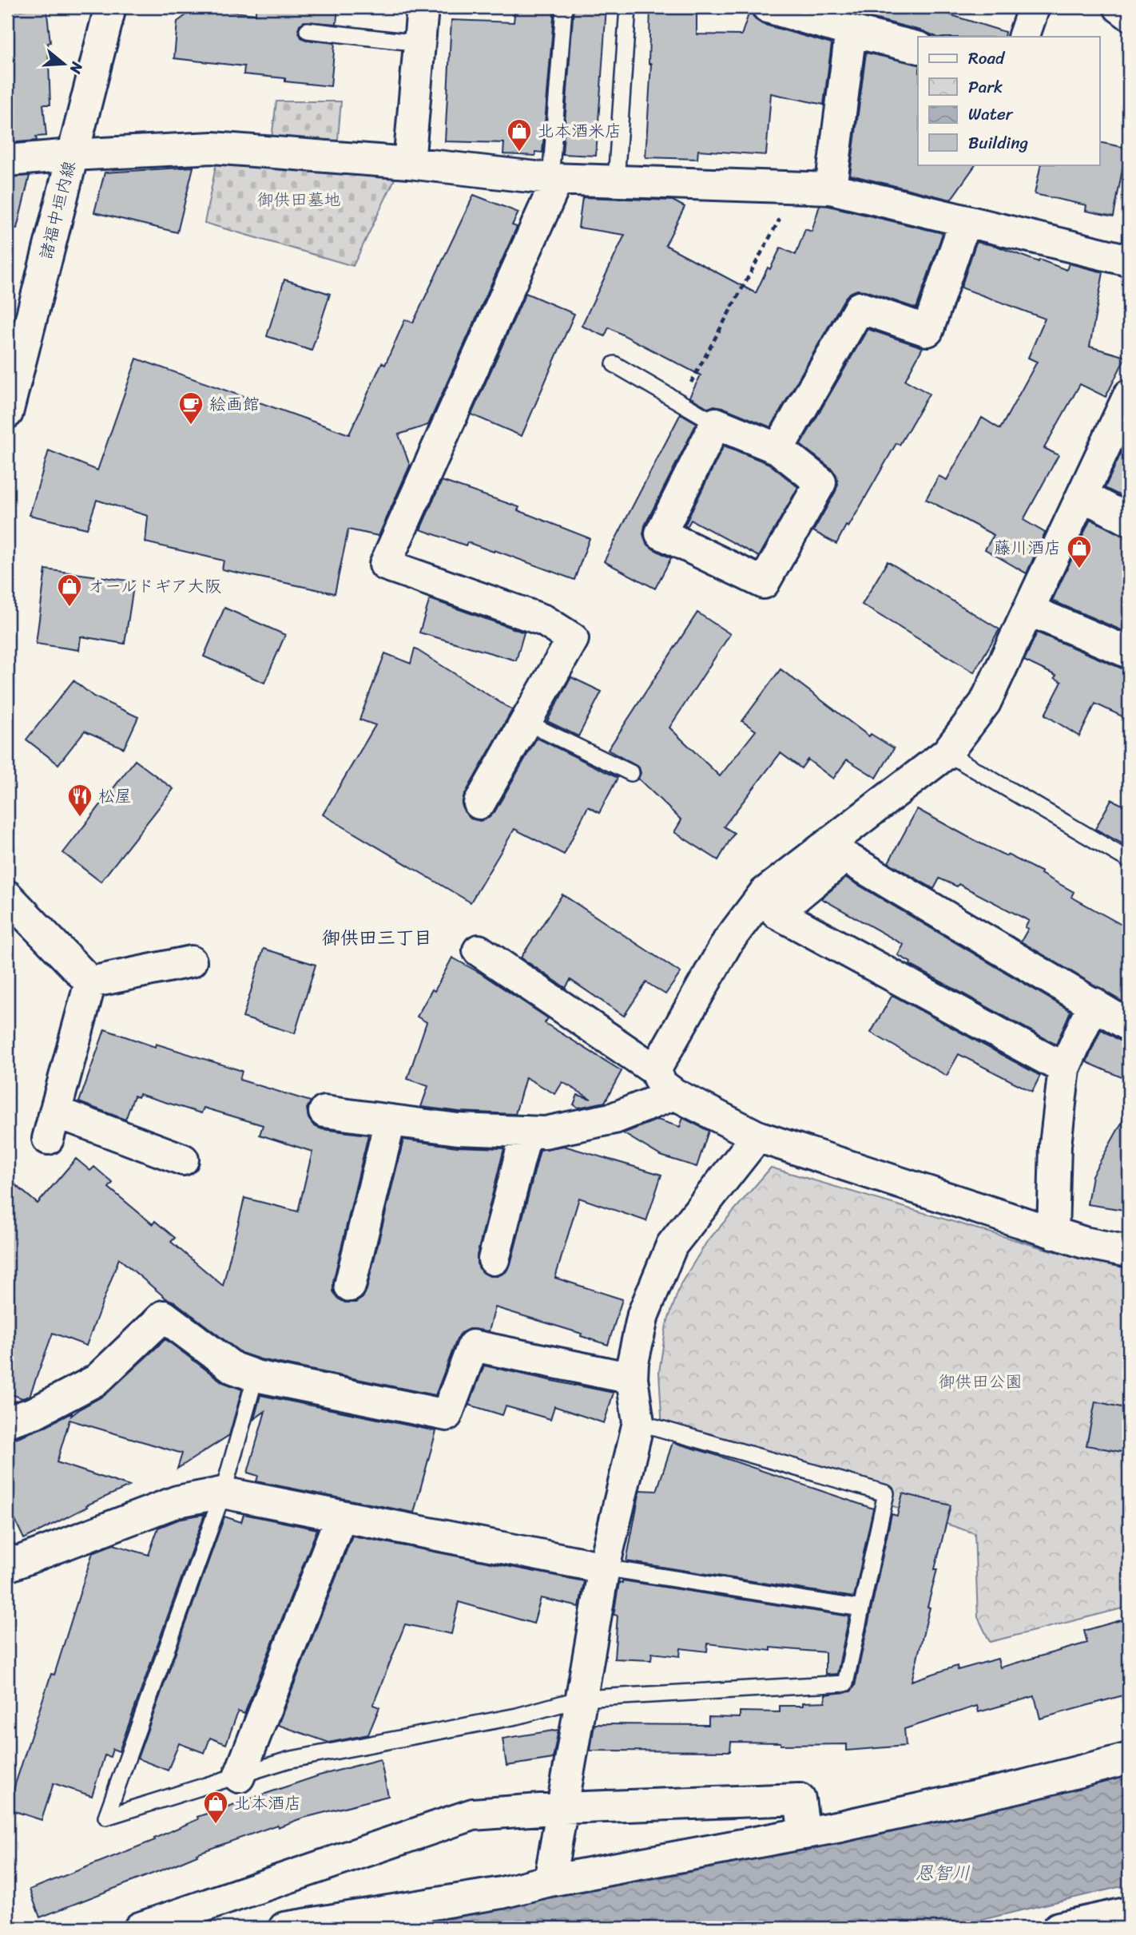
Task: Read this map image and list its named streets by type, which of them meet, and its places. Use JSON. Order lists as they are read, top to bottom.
{
  "streets": {
    "street": ["諸福中垣内線"]
  },
  "districts": ["御供田三丁目"],
  "water": ["恩智川"],
  "parks": ["御供田墓地", "御供田公園"],
  "places": {
    "shop": [
      "北本酒米店",
      "藤川酒店",
      "オールドギア大阪",
      "北本酒店"
    ],
    "cafe": ["絵画館"],
    "restaurant": ["松屋"]
  },
  "legend": [
    "Road",
    "Park",
    "Water",
    "Building"
  ],
  "north": "right"
}
